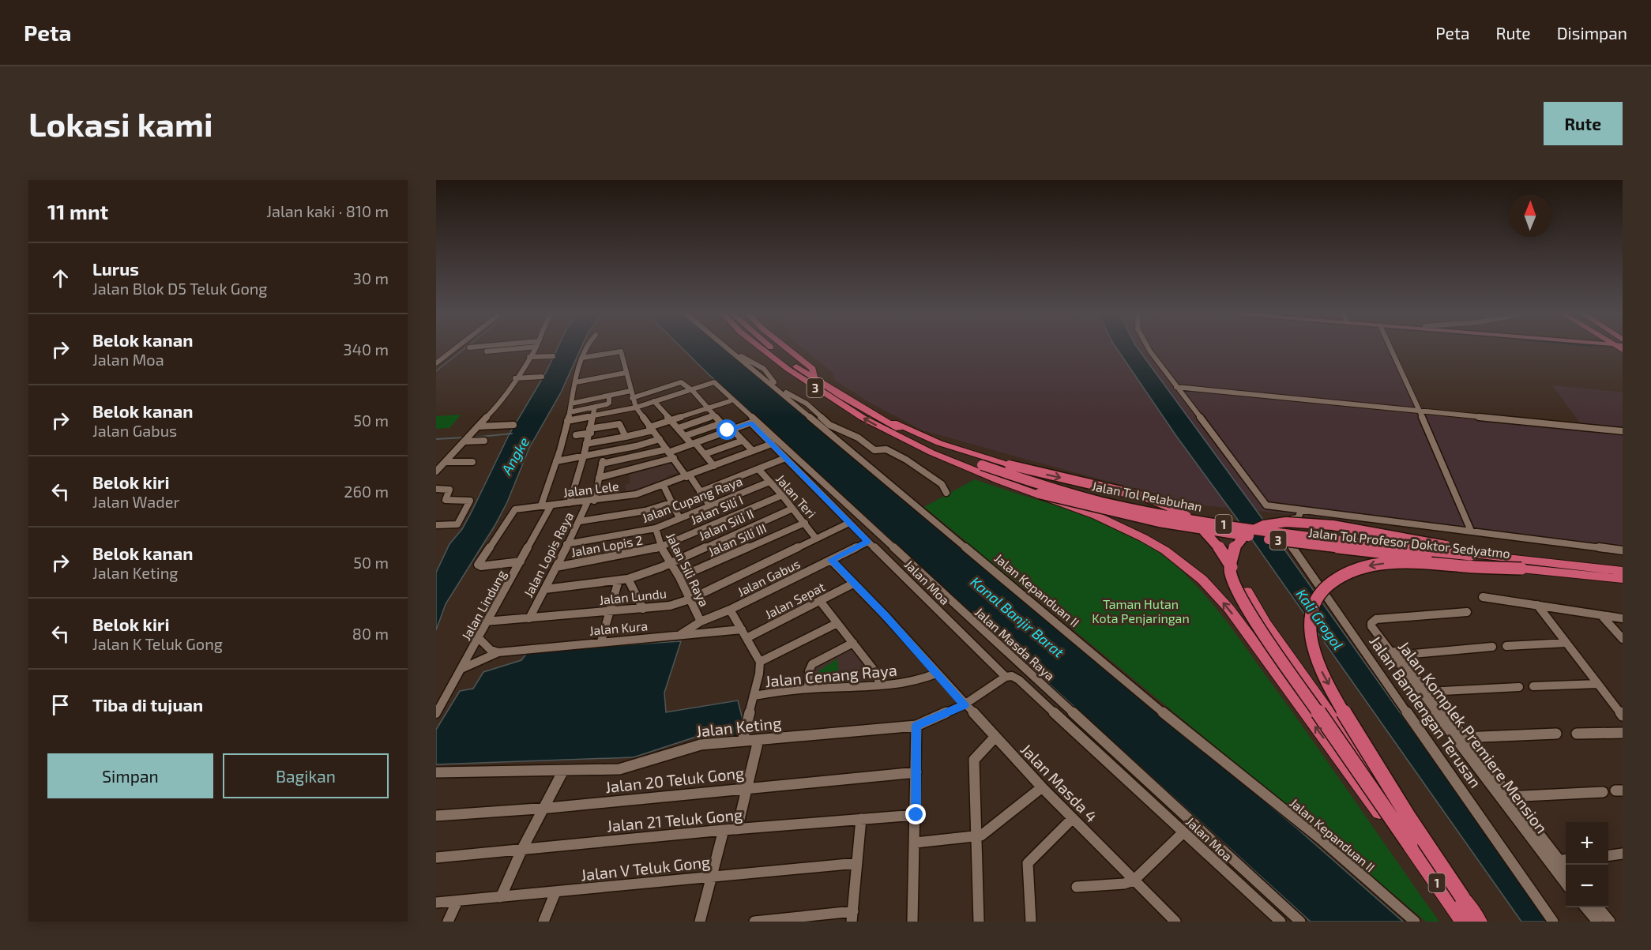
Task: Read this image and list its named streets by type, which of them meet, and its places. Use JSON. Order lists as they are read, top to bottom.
{
  "streets": {
    "highway": [
      "3",
      "Jalan Tol Pelabuhan",
      "1",
      "Jalan Tol Profesor Doktor Sedyatmo"
    ],
    "street": [
      "Jalan Lele",
      "Jalan Teri",
      "Jalan Cupang Raya",
      "Jalan Sili I",
      "Jalan Sili II",
      "Jalan Sili III",
      "Jalan Lopis 2",
      "Jalan Lopis Raya",
      "Jalan Sili Raya",
      "Jalan Gabus",
      "Jalan Moa",
      "Jalan Kepanduan II",
      "Jalan Lundu",
      "Jalan Sepat",
      "Jalan Lindung",
      "Jalan Kura",
      "Jalan Masda Raya",
      "Jalan Cenang Raya",
      "Jalan Bandengan Terusan",
      "Jalan Keting",
      "Jalan Komplek Premiere Mension",
      "Jalan 20 Teluk Gong",
      "Jalan Masda 4",
      "Jalan 21 Teluk Gong",
      "Jalan V Teluk Gong"
    ]
  },
  "crossings": [
    ["3", "Jalan Tol Pelabuhan"],
    ["Jalan Lele", "Jalan Lopis Raya"],
    ["Jalan Lele", "Jalan Moa"],
    ["Jalan Lele", "Jalan Lindung"],
    ["Jalan Teri", "Jalan Cupang Raya"],
    ["Jalan Teri", "Jalan Sili I"],
    ["Jalan Teri", "Jalan Sili II"],
    ["Jalan Teri", "Jalan Sili III"],
    ["Jalan Teri", "Jalan Lundu"],
    ["Jalan Cupang Raya", "Jalan Lopis Raya"],
    ["Jalan Cupang Raya", "Jalan Sili Raya"],
    ["Jalan Sili I", "Jalan Lopis 2"],
    ["Jalan Sili I", "Jalan Sili Raya"],
    ["Jalan Sili II", "Jalan Lopis Raya"],
    ["Jalan Sili II", "Jalan Sili Raya"],
    ["Jalan Sili III", "Jalan Sili Raya"],
    ["Jalan Lopis 2", "Jalan Lopis Raya"],
    ["Jalan Lopis 2", "Jalan Sili Raya"],
    ["Jalan Lopis Raya", "Jalan Lundu"],
    ["Jalan Sili Raya", "Jalan Gabus"],
    ["Jalan Sili Raya", "Jalan Lundu"],
    ["Jalan Gabus", "Jalan Moa"],
    ["Jalan Gabus", "Jalan Kura"],
    ["Jalan Gabus", "Jalan Masda 4"],
    ["Jalan Moa", "Jalan Lundu"],
    ["Jalan Moa", "Jalan Masda Raya"],
    ["Jalan Moa", "Jalan Keting"],
    ["Jalan Lundu", "Jalan Lindung"],
    ["Jalan Sepat", "Jalan Masda 4"],
    ["Jalan Lindung", "Jalan Kura"],
    ["Jalan Cenang Raya", "Jalan Masda 4"],
    ["Jalan Keting", "Jalan Masda 4"]
  ],
  "water": ["Angke", "Kanal Banjir Barat", "Kali Grogol"],
  "parks": ["Taman Hutan Kota Penjaringan"],
  "north": "top",
  "page": {
    "header": "Peta",
    "nav": ["Peta", "Rute", "Disimpan"],
    "buttons": [
      "Rute",
      ["Simpan", "Bagikan"]
    ],
    "title": "Lokasi kami",
    "heading": ["11 mnt", "Jalan kaki · 810 m"],
    "list": [
      ["Lurus", "Jalan Blok D5 Teluk Gong", "30 m"],
      ["Belok kanan", "Jalan Moa", "340 m"],
      ["Belok kanan", "Jalan Gabus", "50 m"],
      ["Belok kiri", "Jalan Wader", "260 m"],
      ["Belok kanan", "Jalan Keting", "50 m"],
      ["Belok kiri", "Jalan K Teluk Gong", "80 m"],
      "Tiba di tujuan"
    ],
    "map_buttons": ["+", "−"]
  }
}
